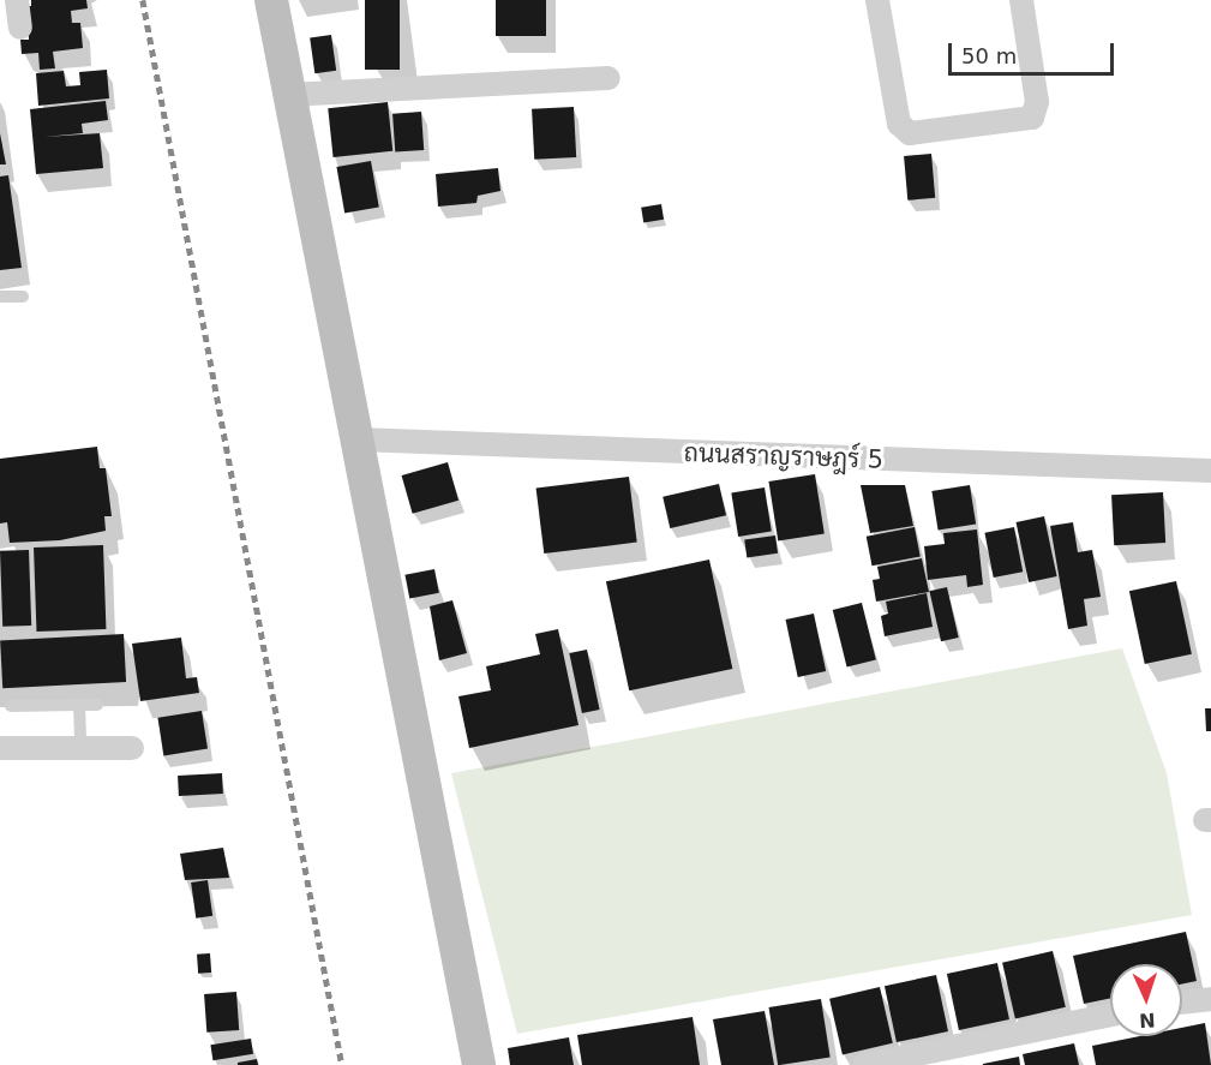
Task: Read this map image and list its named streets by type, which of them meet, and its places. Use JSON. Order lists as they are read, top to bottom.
{
  "streets": {
    "street": ["ถนนสราญราษฎร์ 5"]
  },
  "scale_bar": "50 m",
  "north": "bottom"
}
